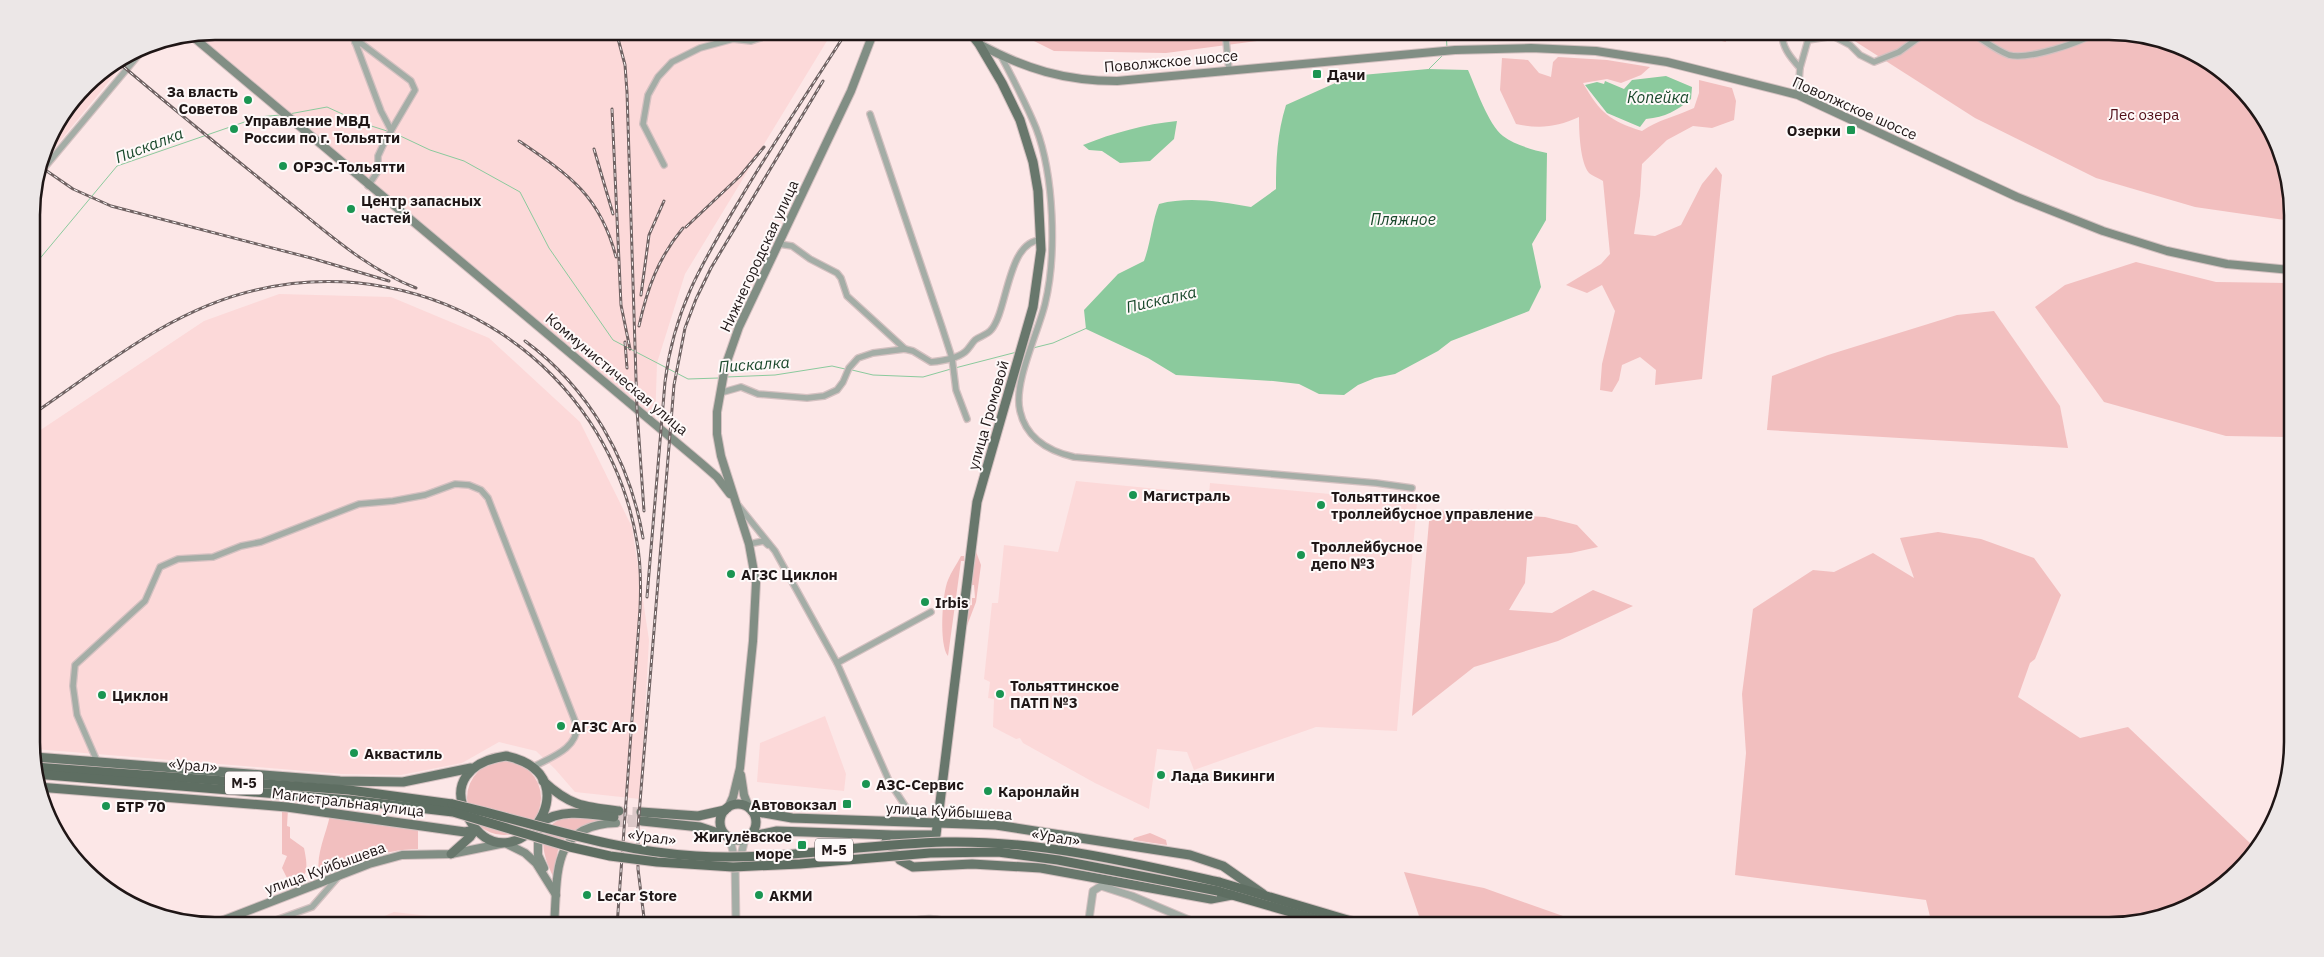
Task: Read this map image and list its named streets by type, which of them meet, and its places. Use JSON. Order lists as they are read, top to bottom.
{
  "streets": {
    "highway": ["«Урал»", "М-5", "улица Куйбышева"],
    "main road": [
      "Поволжское шоссе",
      "Нижнегородская улица",
      "Коммунистическая улица",
      "улица Громовой",
      "Магистральная улица"
    ]
  },
  "crossings": [
    ["Поволжское шоссе", "улица Громовой"],
    ["Нижнегородская улица", "Коммунистическая улица"],
    ["Нижнегородская улица", "улица Куйбышева"],
    ["Коммунистическая улица", "улица Куйбышева"],
    ["улица Громовой", "улица Куйбышева"],
    ["«Урал»", "М-5"],
    ["«Урал»", "улица Куйбышева"],
    ["М-5", "улица Куйбышева"],
    ["Магистральная улица", "улица Куйбышева"]
  ],
  "water": ["Копейка", "Пискалка", "Пляжное"],
  "parks": ["Лес озера"],
  "places": {
    "transit": [
      "Дачи",
      "Озерки",
      "Автовокзал",
      "Жигулёвское море"
    ],
    "other": [
      "За власть Советов",
      "Управление МВД России по г. Тольятти",
      "ОРЭС-Тольятти",
      "Центр запасных частей",
      "Магистраль",
      "Тольяттинское троллейбусное управление",
      "Троллейбусное депо №3",
      "АГЗС Циклон",
      "Irbis",
      "Тольяттинское ПАТП №3",
      "Циклон",
      "АГЗС Аго",
      "Аквастиль",
      "Лада Викинги",
      "АЗС-Сервис",
      "Каронлайн",
      "БТР 70",
      "Lecar Store",
      "АКМИ"
    ]
  }
}
